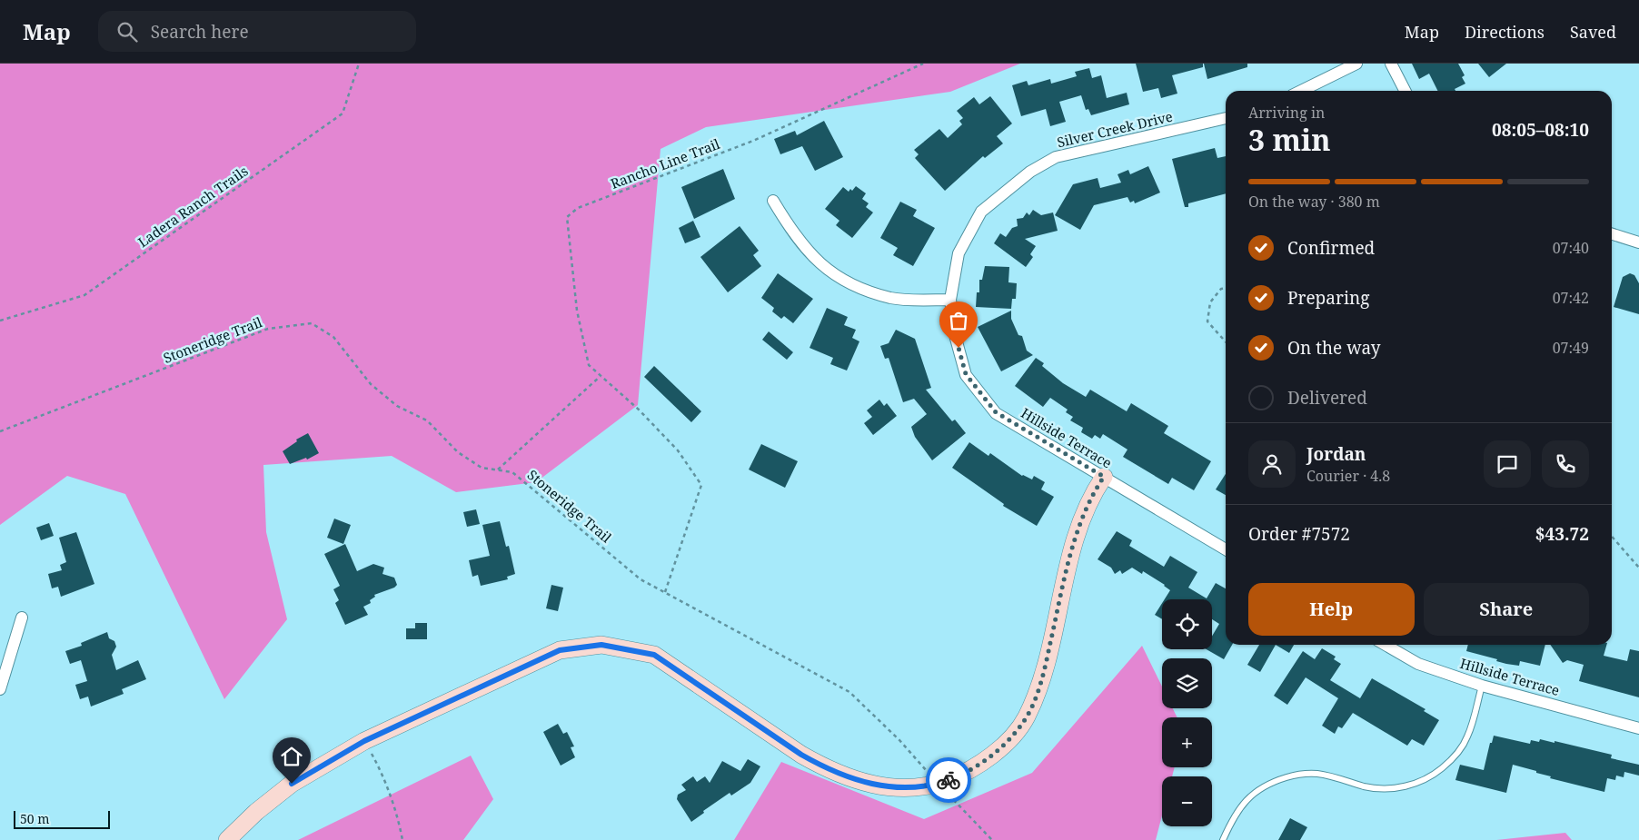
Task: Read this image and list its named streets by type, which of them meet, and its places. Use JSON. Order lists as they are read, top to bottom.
{
  "streets": {
    "street": ["Silver Creek Drive", "Hillside Terrace"],
    "path": ["Rancho Line Trail", "Ladera Ranch Trails", "Stoneridge Trail"]
  },
  "crossings": [
    ["Silver Creek Drive", "Hillside Terrace"],
    ["Rancho Line Trail", "Stoneridge Trail"]
  ],
  "scale_bar": "50 m",
  "page": {
    "header": "Map",
    "search": "Search here",
    "nav": ["Map", "Directions", "Saved"],
    "heading": ["3 min", "Arriving in", "08:05–08:10"],
    "panel": [
      "Jordan",
      "Courier · 4.8",
      "Order #7572",
      "$43.72"
    ],
    "bar": "On the way · 380 m",
    "list": [
      ["Confirmed", "07:40"],
      ["Preparing", "07:42"],
      ["On the way", "07:49"],
      "Delivered"
    ],
    "buttons": ["Help", "Share"],
    "map_buttons": ["+", "−"],
    "scale": "50 m"
  }
}
